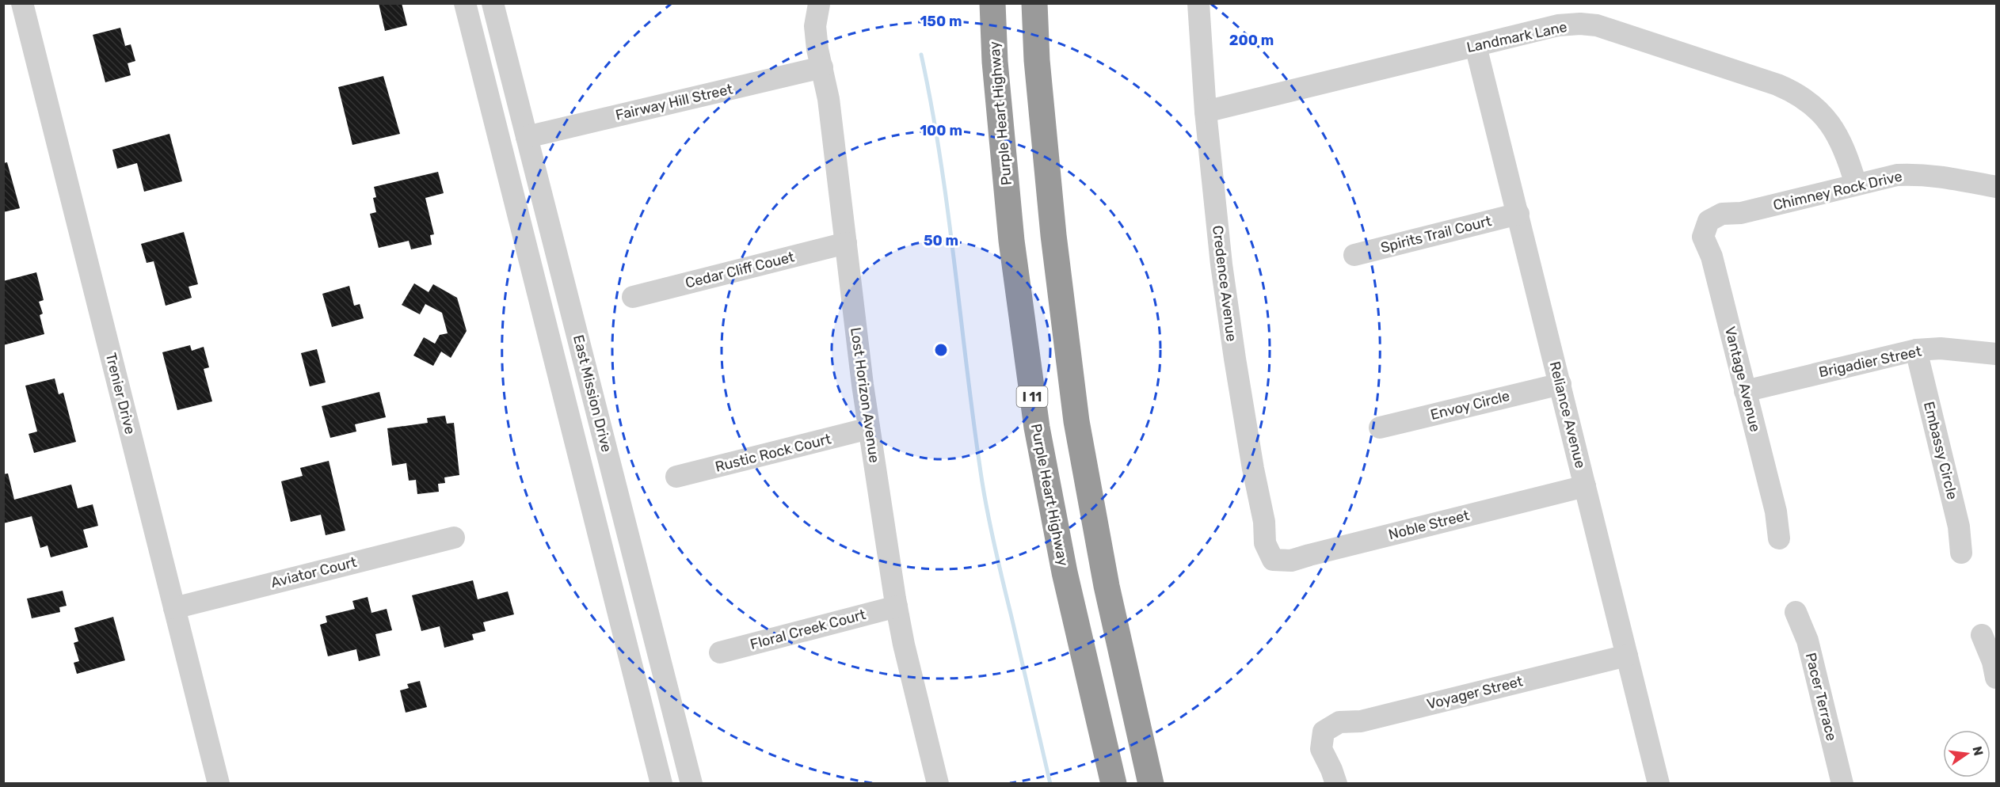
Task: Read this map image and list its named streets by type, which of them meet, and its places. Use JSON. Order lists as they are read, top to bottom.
{
  "streets": {
    "highway": ["Purple Heart Highway", "I 11"],
    "street": [
      "Landmark Lane",
      "Fairway Hill Street",
      "Chimney Rock Drive",
      "Spirits Trail Court",
      "Cedar Cliff Couet",
      "Credence Avenue",
      "Brigadier Street",
      "Vantage Avenue",
      "Trenier Drive",
      "East Mission Drive",
      "Lost Horizon Avenue",
      "Envoy Circle",
      "Reliance Avenue",
      "Embassy Circle",
      "Rustic Rock Court",
      "Noble Street",
      "Aviator Court",
      "Floral Creek Court",
      "Voyager Street",
      "Pacer Terrace"
    ]
  },
  "crossings": [
    ["Landmark Lane", "Chimney Rock Drive"],
    ["Landmark Lane", "Credence Avenue"],
    ["Landmark Lane", "Reliance Avenue"],
    ["Fairway Hill Street", "East Mission Drive"],
    ["Fairway Hill Street", "Lost Horizon Avenue"],
    ["Chimney Rock Drive", "Vantage Avenue"],
    ["Spirits Trail Court", "Reliance Avenue"],
    ["Cedar Cliff Couet", "Lost Horizon Avenue"],
    ["Credence Avenue", "Noble Street"],
    ["Brigadier Street", "Vantage Avenue"],
    ["Brigadier Street", "Embassy Circle"],
    ["Trenier Drive", "Aviator Court"],
    ["Lost Horizon Avenue", "Rustic Rock Court"],
    ["Lost Horizon Avenue", "Floral Creek Court"],
    ["Envoy Circle", "Reliance Avenue"],
    ["Reliance Avenue", "Noble Street"],
    ["Reliance Avenue", "Voyager Street"]
  ],
  "north": "right",
  "rings": [
    "150 m",
    "200 m",
    "100 m",
    "50 m"
  ]
}
